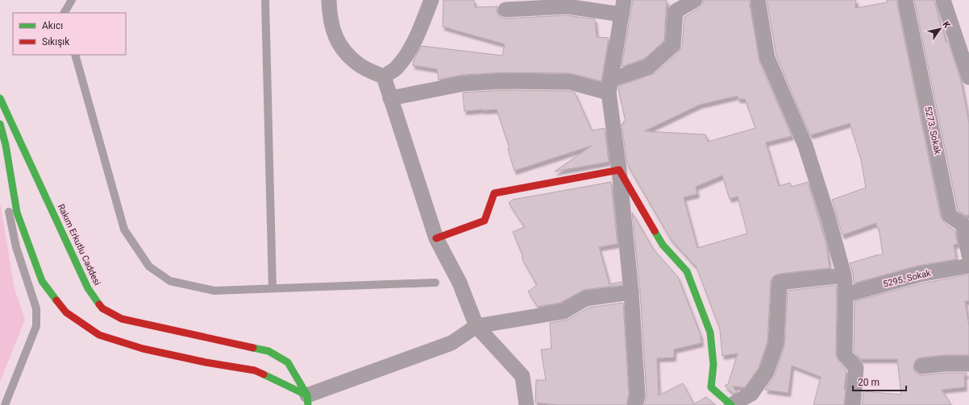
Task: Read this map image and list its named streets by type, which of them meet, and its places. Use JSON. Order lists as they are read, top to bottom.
{
  "streets": {
    "main road": ["Rakım Erkutlu Caddesi"],
    "street": ["5273. Sokak", "5295. Sokak"]
  },
  "legend": ["Akıcı", "Sıkışık"],
  "scale_bar": "20 m",
  "north": "top right"
}
